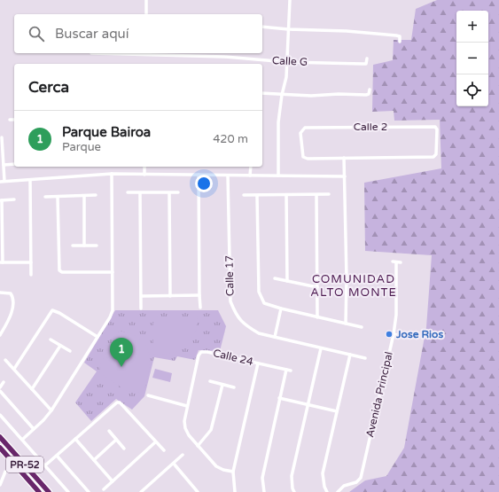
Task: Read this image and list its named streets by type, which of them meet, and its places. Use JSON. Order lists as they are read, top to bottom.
{
  "streets": {
    "highway": ["PR-52"],
    "street": [
      "Calle G",
      "Calle 2",
      "Calle 17",
      "Calle 24",
      "Avenida Principal"
    ]
  },
  "districts": ["COMUNIDAD ALTO MONTE"],
  "places": ["Jose Rios"],
  "page": {
    "map_buttons": ["+", "−"],
    "search": "Buscar aquí",
    "heading": "Cerca",
    "list": [
      {
        "mark": "1",
        "name": "Parque Bairoa",
        "note": "Parque",
        "value": "420 m"
      }
    ],
    "pins": "1"
  }
}
